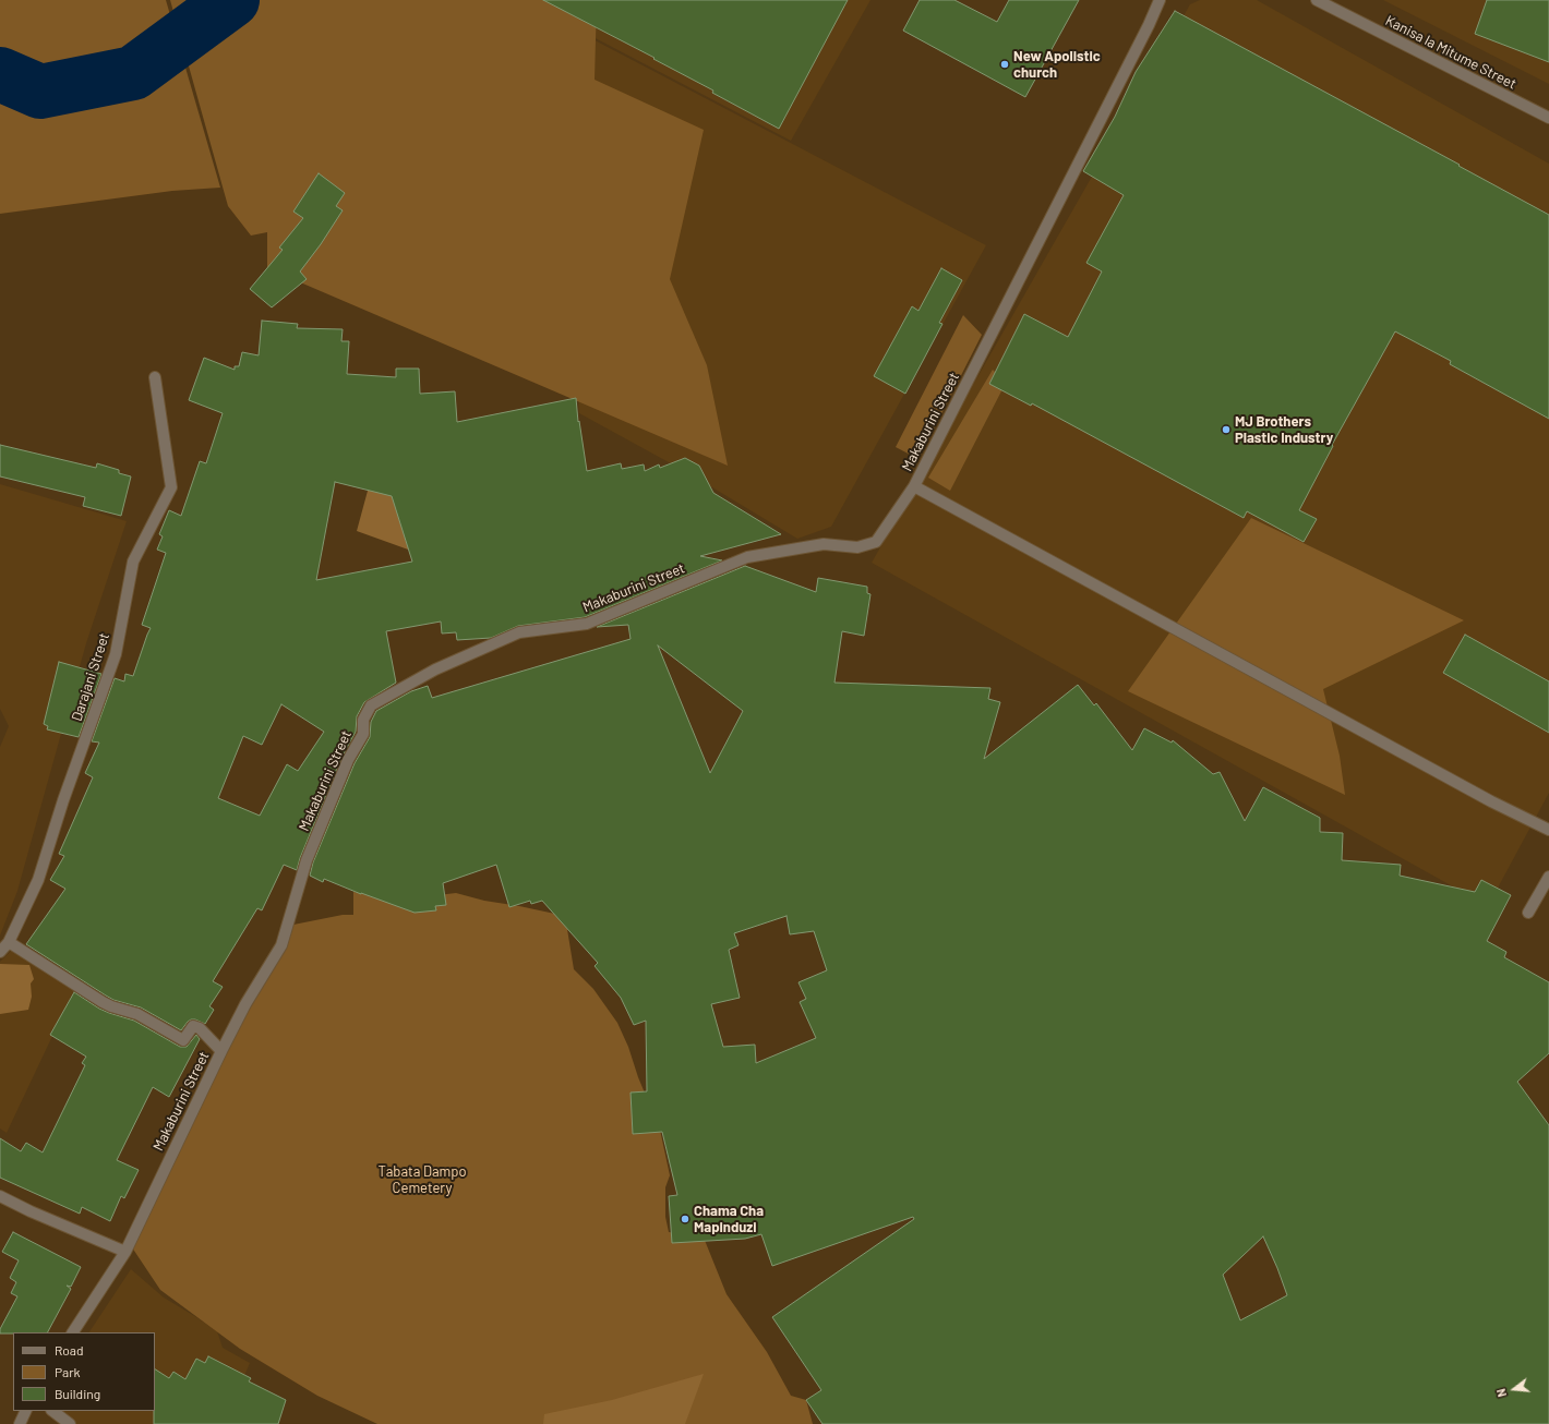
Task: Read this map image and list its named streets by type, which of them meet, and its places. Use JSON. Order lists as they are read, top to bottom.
{
  "streets": {
    "street": ["Kanisa la Mitume Street", "Makaburini Street", "Darajani Street"]
  },
  "parks": ["Tabata Dampo Cemetery"],
  "places": ["New Apolistic church", "MJ Brothers Plastic Industry", "Chama Cha Mapinduzi"],
  "legend": ["Road", "Park", "Building"],
  "north": "left"
}
